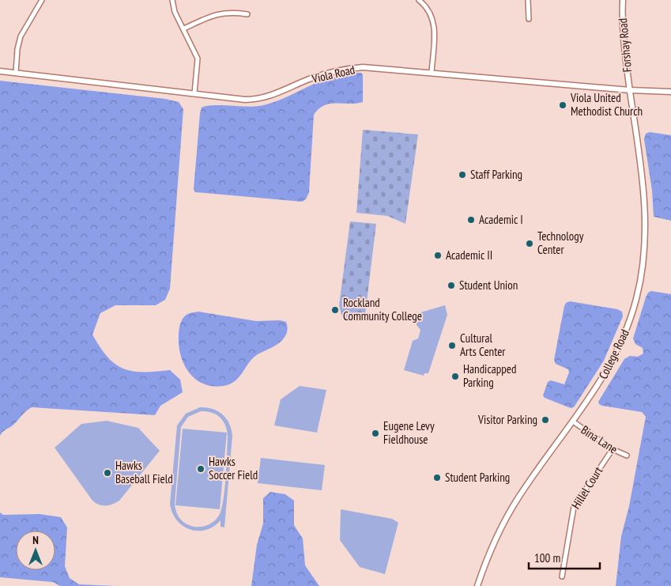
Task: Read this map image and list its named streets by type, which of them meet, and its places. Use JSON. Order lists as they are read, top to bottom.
{
  "streets": {
    "street": [
      "Forshay Road",
      "Viola Road",
      "College Road",
      "Bina Lane",
      "Hillel Court"
    ]
  },
  "crossings": [
    ["Forshay Road", "Viola Road"],
    ["Forshay Road", "College Road"],
    ["Viola Road", "College Road"],
    ["College Road", "Bina Lane"],
    ["Bina Lane", "Hillel Court"]
  ],
  "places": [
    "Viola United Methodist Church",
    "Staff Parking",
    "Academic I",
    "Technology Center",
    "Academic II",
    "Student Union",
    "Rockland Community College",
    "Cultural Arts Center",
    "Handicapped Parking",
    "Visitor Parking",
    "Eugene Levy Fieldhouse",
    "Hawks Soccer Field",
    "Hawks Baseball Field",
    "Student Parking"
  ],
  "scale_bar": "100 m",
  "north": "top"
}
